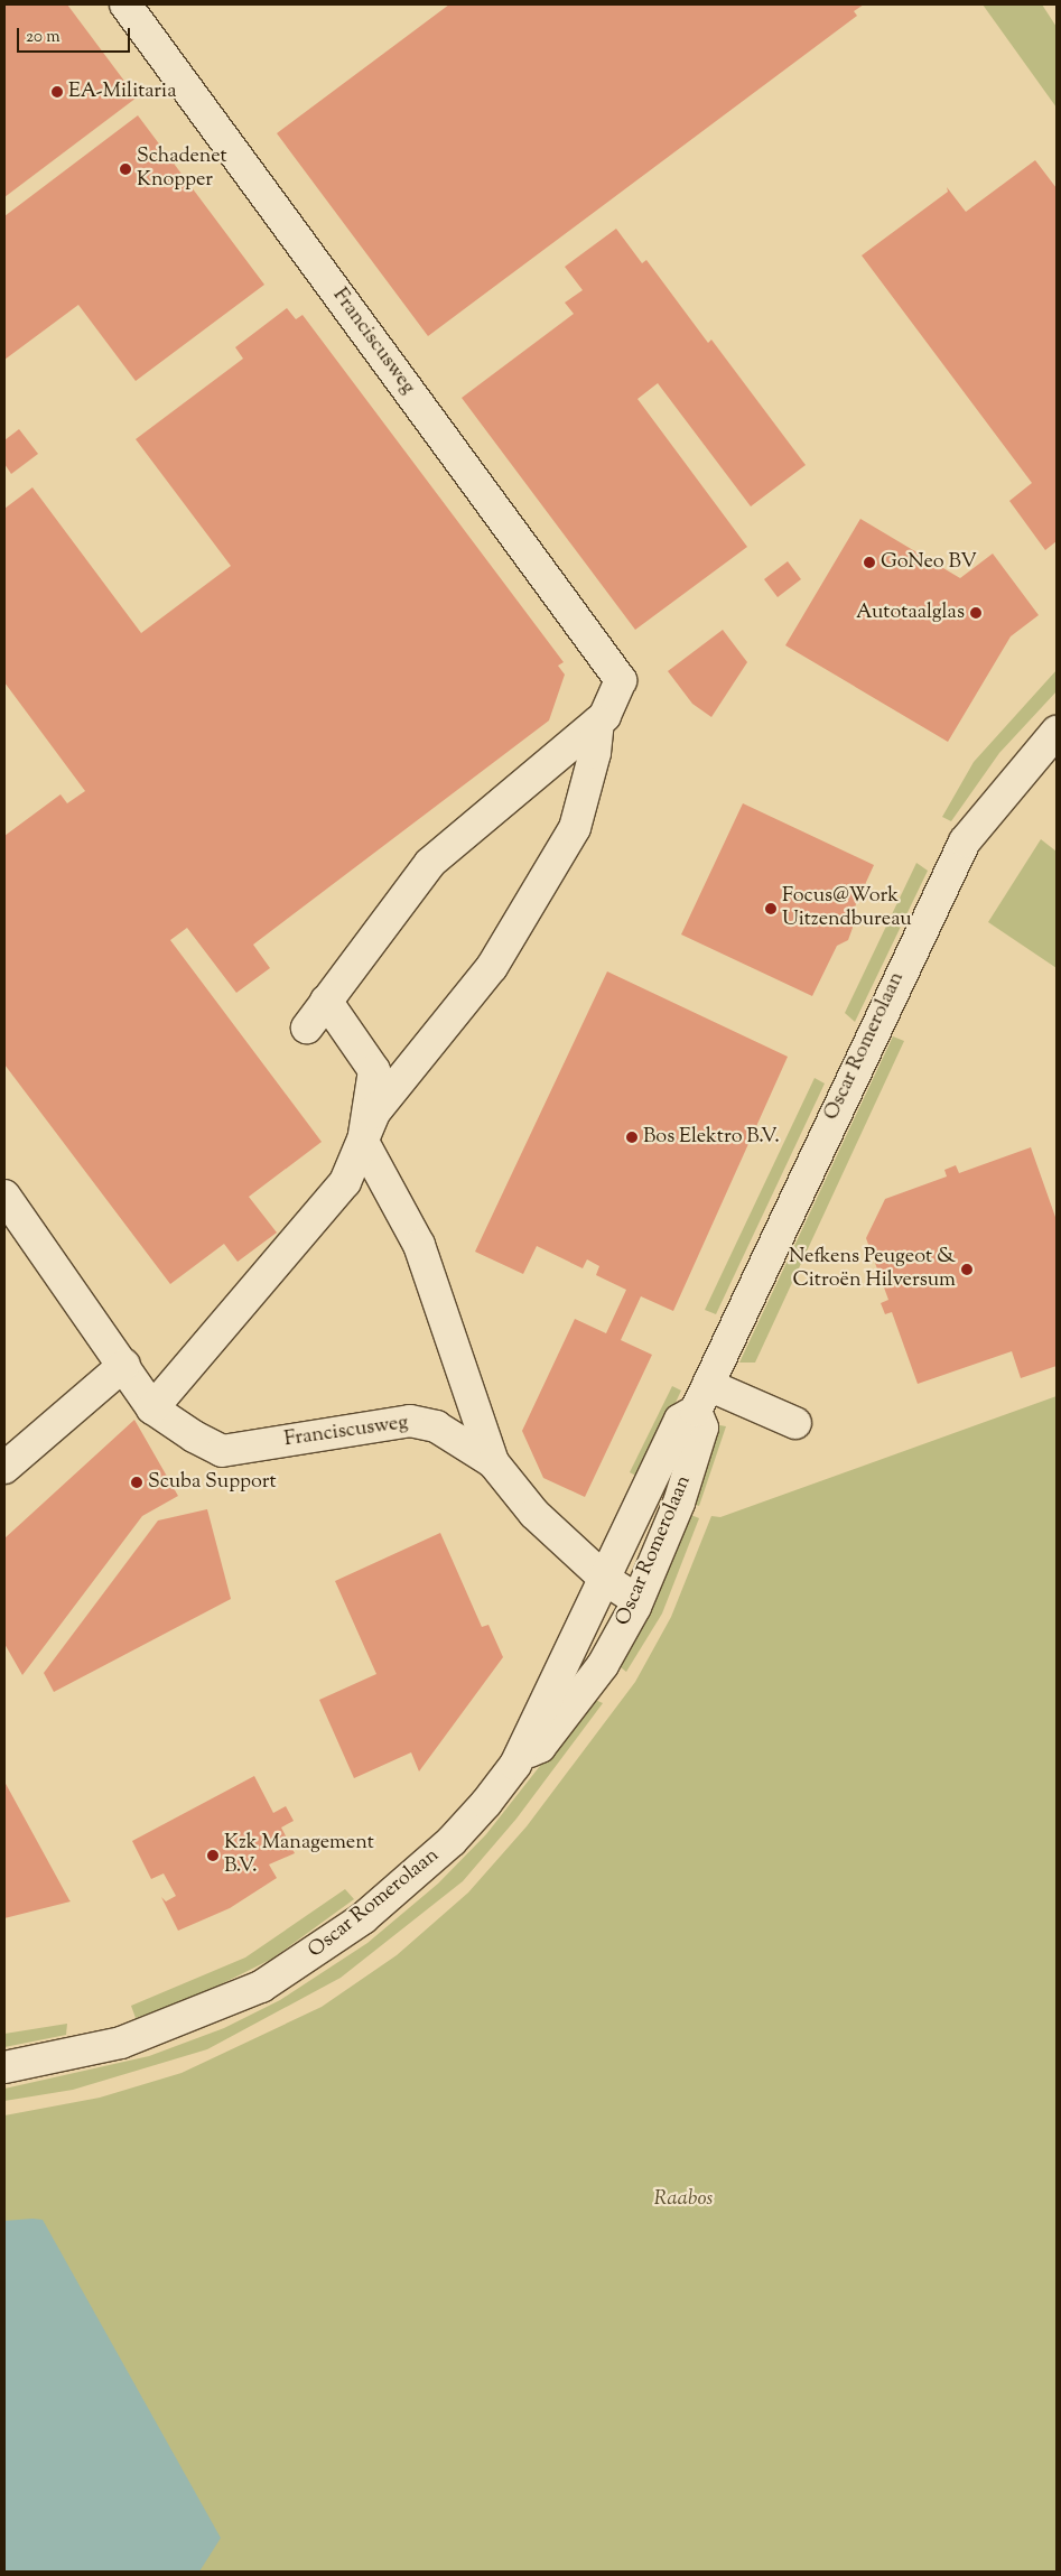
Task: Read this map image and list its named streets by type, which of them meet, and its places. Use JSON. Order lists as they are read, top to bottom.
{
  "streets": {
    "street": ["Franciscusweg", "Oscar Romerolaan"]
  },
  "crossings": [
    ["Franciscusweg", "Oscar Romerolaan"]
  ],
  "parks": ["Raabos"],
  "places": [
    "EA-Militaria",
    "Schadenet Knopper",
    "GoNeo BV",
    "Autotaalglas",
    "Focus@Work Uitzendbureau",
    "Bos Elektro B.V.",
    "Nefkens Peugeot & Citroën Hilversum",
    "Scuba Support",
    "Kzk Management B.V."
  ],
  "scale_bar": "20 m"
}
